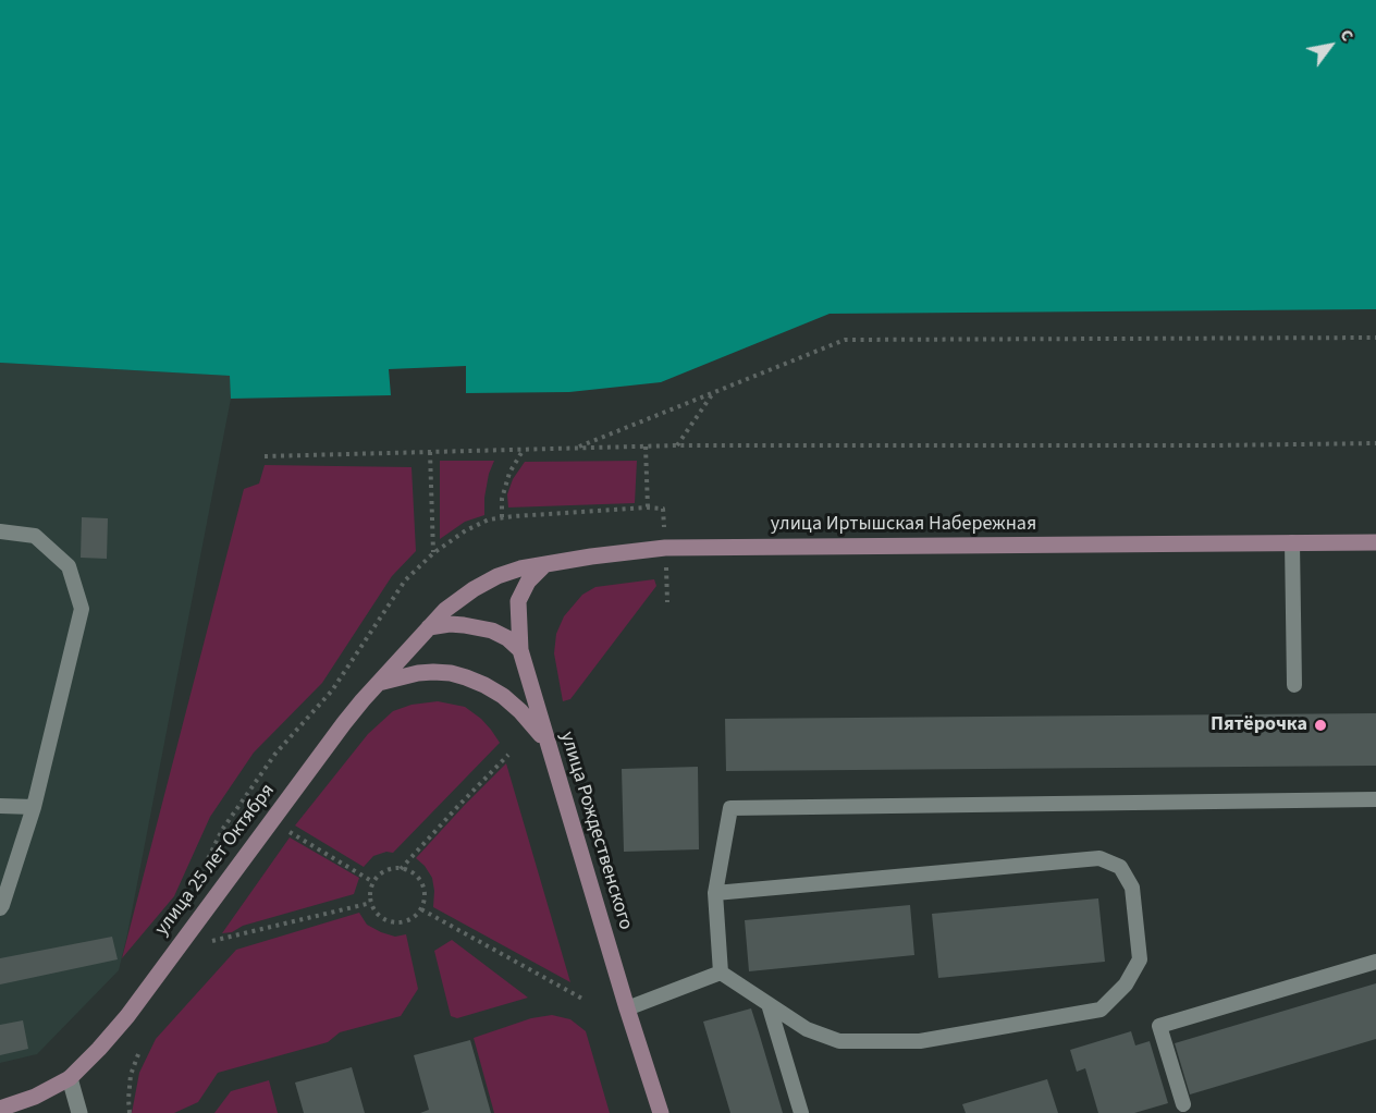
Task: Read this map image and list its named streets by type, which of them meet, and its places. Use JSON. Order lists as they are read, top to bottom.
{
  "streets": {
    "main road": ["улица Иртышская Набережная", "улица Рождественского", "улица 25 лет Октября"]
  },
  "crossings": [
    ["улица Иртышская Набережная", "улица Рождественского"],
    ["улица Иртышская Набережная", "улица 25 лет Октября"]
  ],
  "places": ["Пятёрочка"],
  "north": "top right"
}
